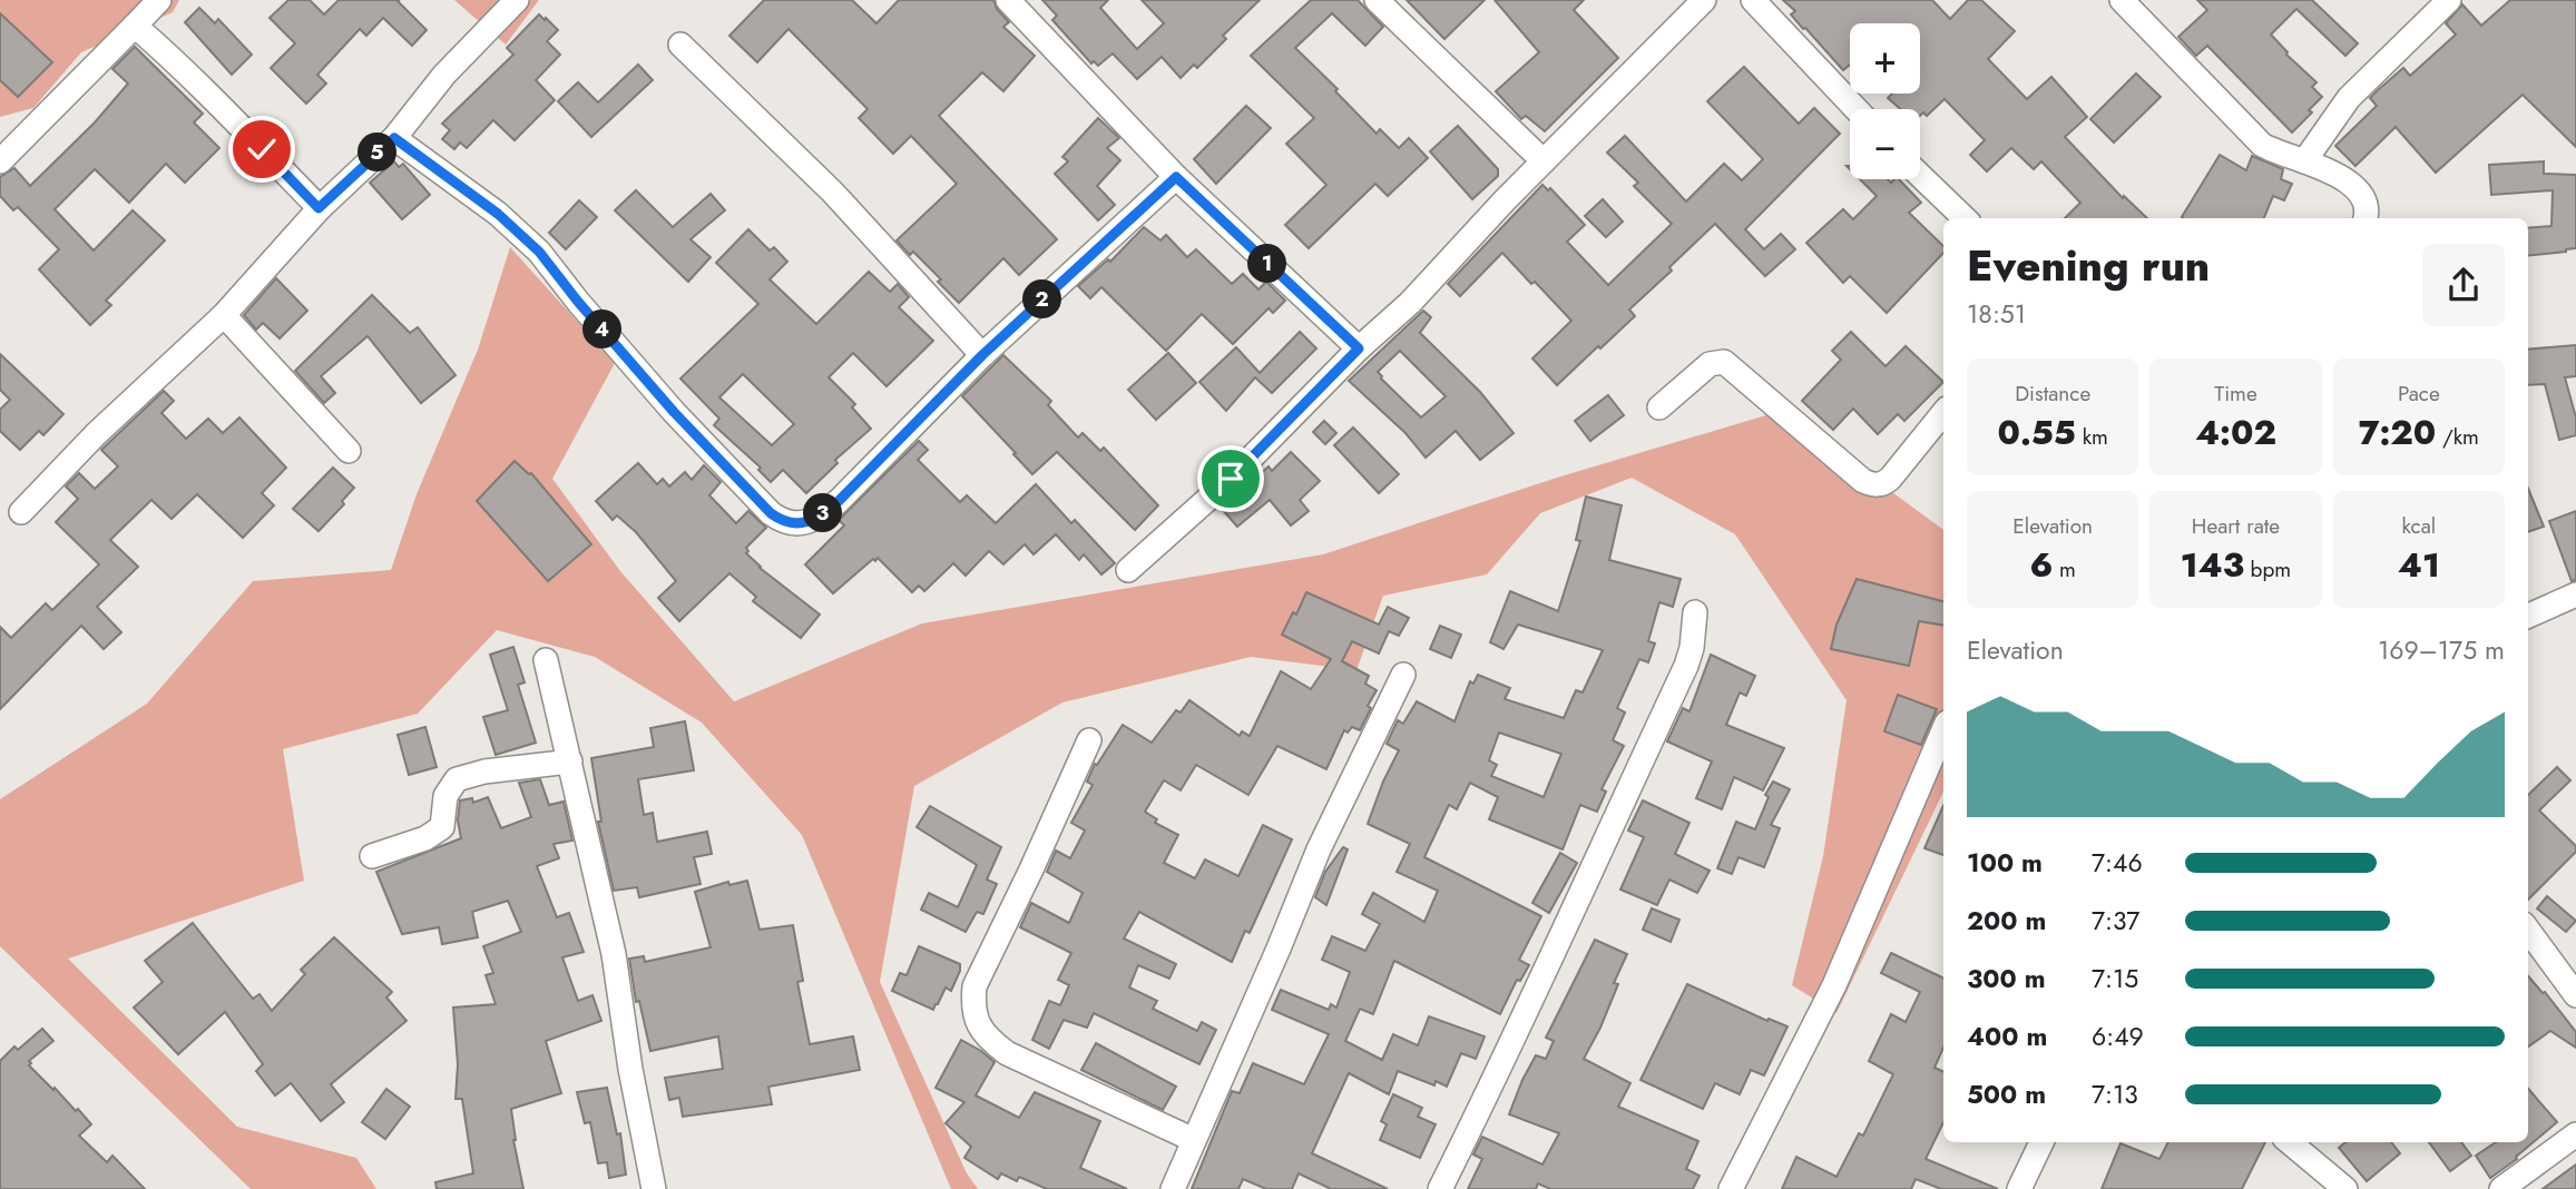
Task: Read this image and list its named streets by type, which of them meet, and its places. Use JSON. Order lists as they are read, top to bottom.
{
  "page": {
    "map_buttons": ["+", "−"],
    "pins": [
      "5",
      "1",
      "2",
      "4",
      "3"
    ],
    "heading": ["Evening run", "18:51"],
    "stats": [
      ["Distance", "0.55 km"],
      ["Time", "4:02"],
      ["Pace", "7:20 /km"],
      ["Elevation", "6 m"],
      ["Heart rate", "143 bpm"],
      ["kcal", "41"]
    ],
    "chart": ["Elevation", "169–175 m"],
    "list": [
      {
        "name": "100 m",
        "note": "7:46"
      },
      {
        "name": "200 m",
        "note": "7:37"
      },
      {
        "name": "300 m",
        "note": "7:15"
      },
      {
        "name": "400 m",
        "note": "6:49"
      },
      {
        "name": "500 m",
        "note": "7:13"
      }
    ]
  }
}
